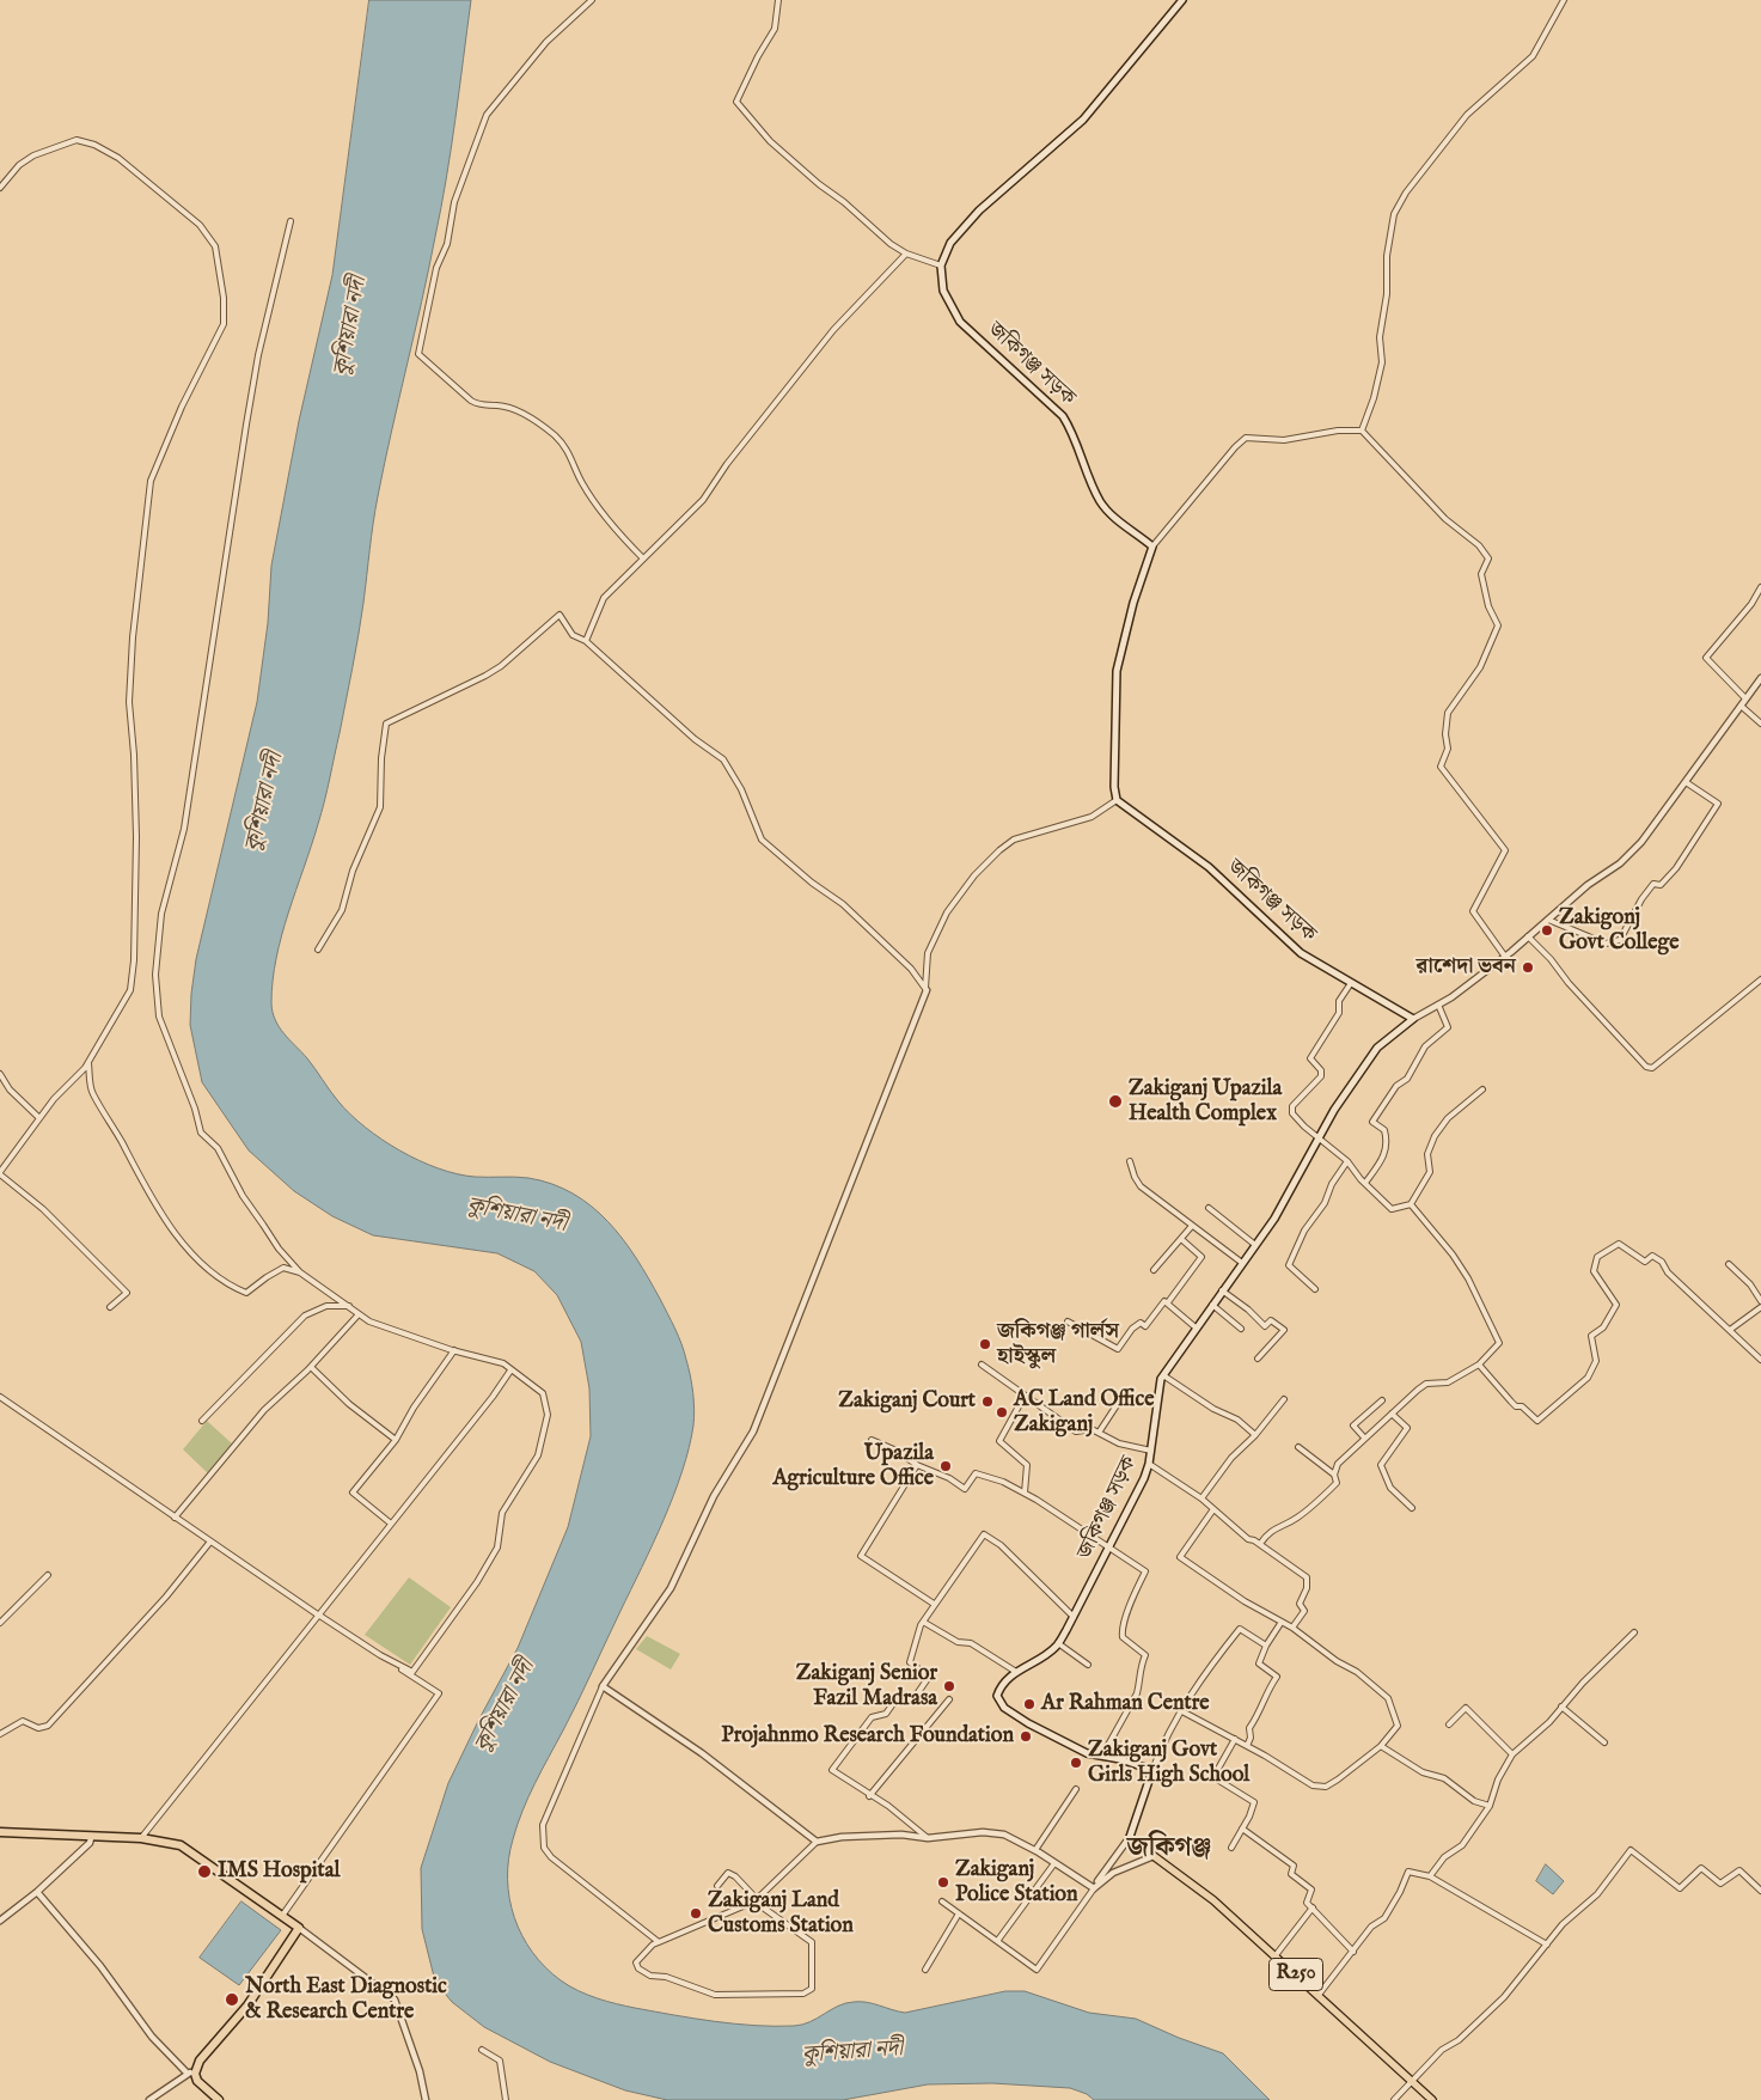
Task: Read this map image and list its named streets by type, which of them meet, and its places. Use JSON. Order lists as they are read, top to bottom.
{
  "streets": {
    "main road": ["জকিগঞ্জ সড়ক", "R250"]
  },
  "districts": ["জকিগঞ্জ"],
  "water": ["কুশিয়ারা নদী"],
  "places": [
    "Zakigonj Govt College",
    "রাশেদা ভবন",
    "Zakiganj Upazila Health Complex",
    "জকিগঞ্জ গার্লস হাইস্কুল",
    "Zakiganj Court",
    "AC Land Office Zakiganj",
    "Upazila Agriculture Office",
    "Zakiganj Senior Fazil Madrasa",
    "Ar Rahman Centre",
    "Projahnmo Research Foundation",
    "Zakiganj Govt Girls High School",
    "IMS Hospital",
    "Zakiganj Police Station",
    "Zakiganj Land Customs Station",
    "North East Diagnostic & Research Centre"
  ]
}
